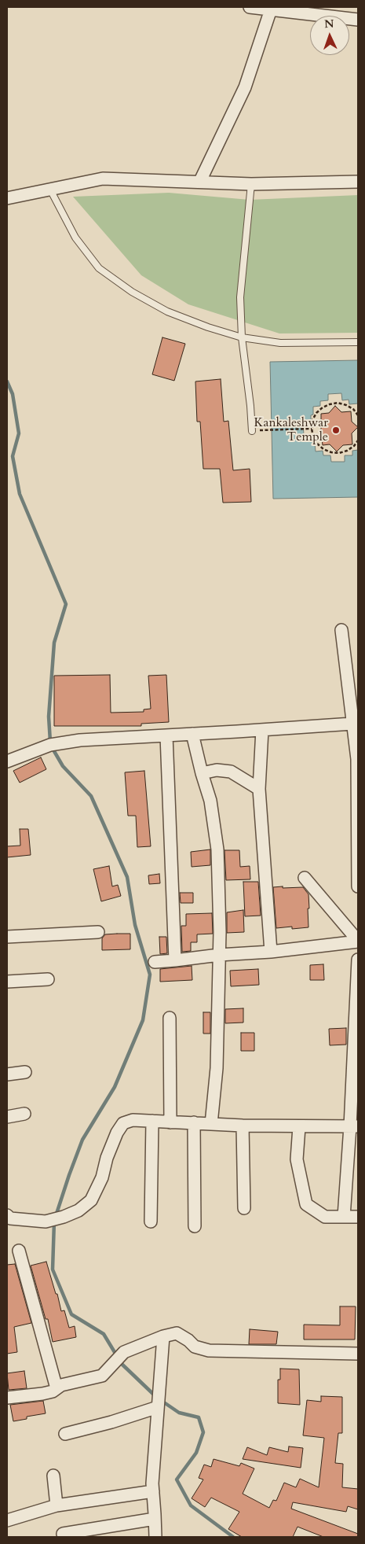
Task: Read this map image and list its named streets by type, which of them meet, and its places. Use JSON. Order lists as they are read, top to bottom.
{
  "places": ["Kankaleshwar Temple"],
  "north": "top"
}
